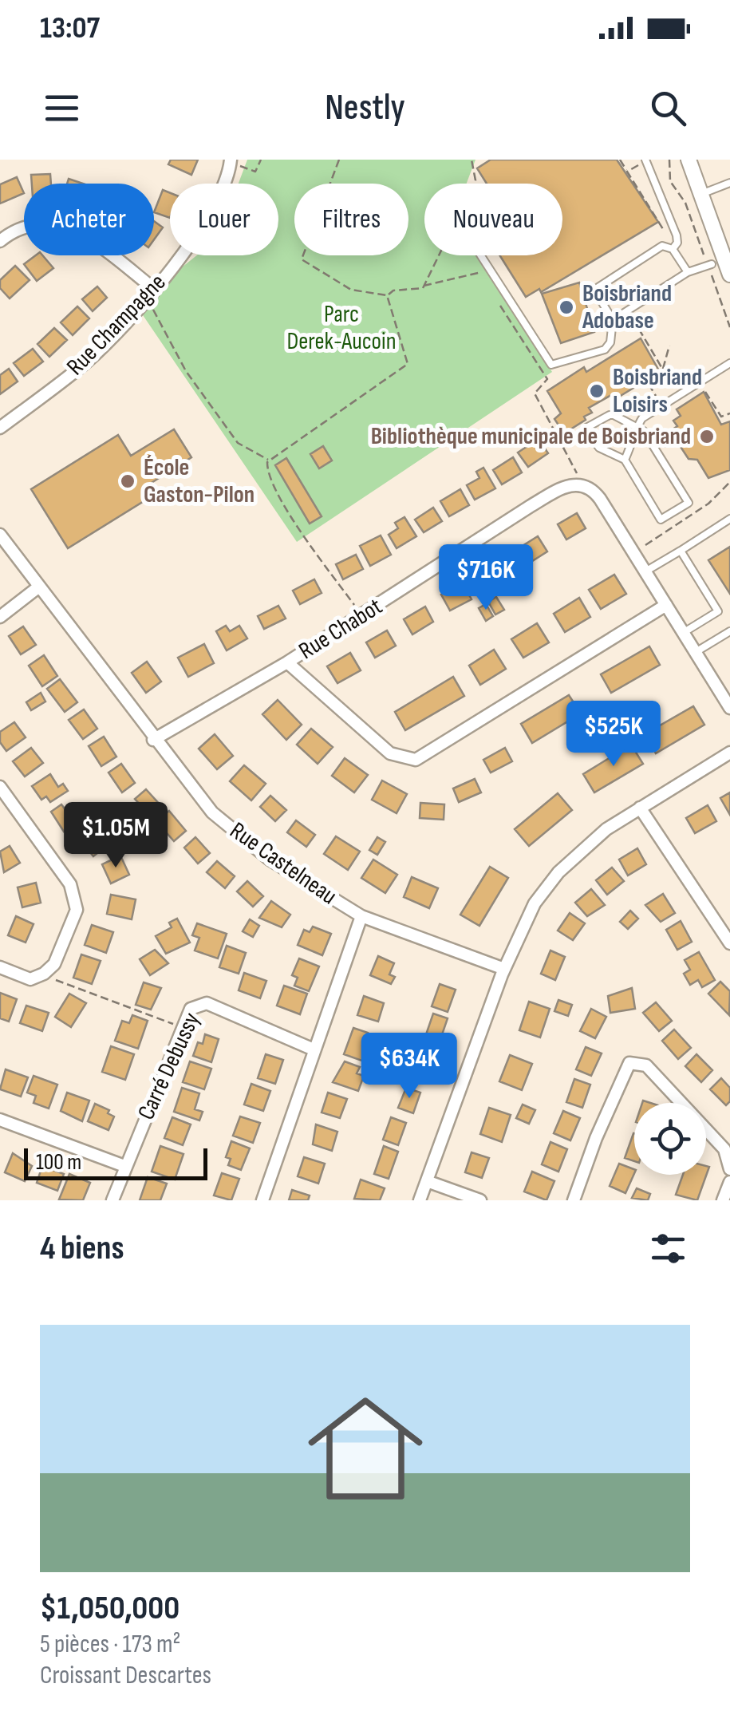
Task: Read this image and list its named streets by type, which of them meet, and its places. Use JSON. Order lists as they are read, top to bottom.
{
  "streets": {
    "street": [
      "Rue Champagne",
      "Rue Chabot",
      "Rue Castelneau",
      "Carré Debussy"
    ]
  },
  "crossings": [
    ["Rue Chabot", "Rue Castelneau"]
  ],
  "parks": ["Parc Derek-Aucoin"],
  "places": [
    "Boisbriand Adobase",
    "Boisbriand Loisirs",
    "Bibliothèque municipale de Boisbriand",
    "École Gaston-Pilon"
  ],
  "scale_bar": "100 m",
  "page": {
    "status": "13:07",
    "header": "Nestly",
    "chip": [
      "Acheter",
      "Louer",
      "Filtres",
      "Nouveau"
    ],
    "price": [
      "$716K",
      "$525K",
      "$1.05M",
      "$634K"
    ],
    "scale": "100 m",
    "heading": "4 biens",
    "list": [
      {
        "name": "$1,050,000",
        "note": "5 pièces · 173 m² · Croissant Descartes"
      }
    ]
  }
}
